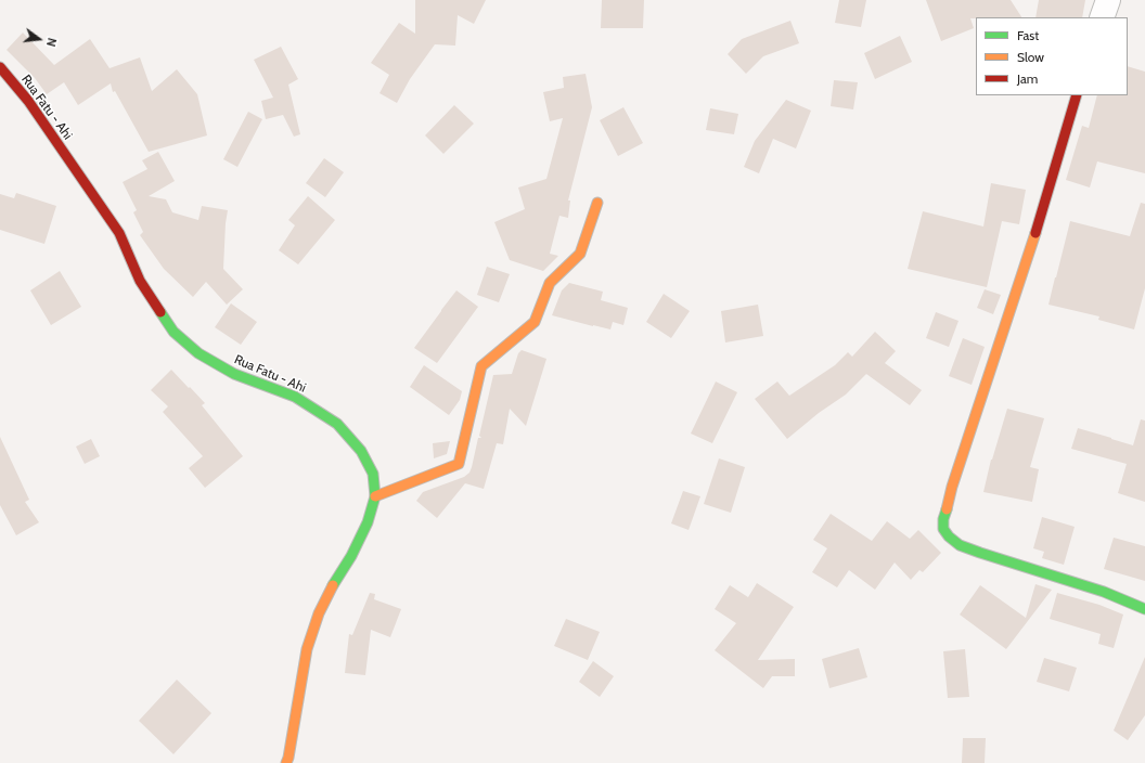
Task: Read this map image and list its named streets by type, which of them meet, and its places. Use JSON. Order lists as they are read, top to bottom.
{
  "streets": {
    "street": ["Rua Fatu - Ahi"]
  },
  "legend": ["Fast", "Slow", "Jam"],
  "north": "right"
}
